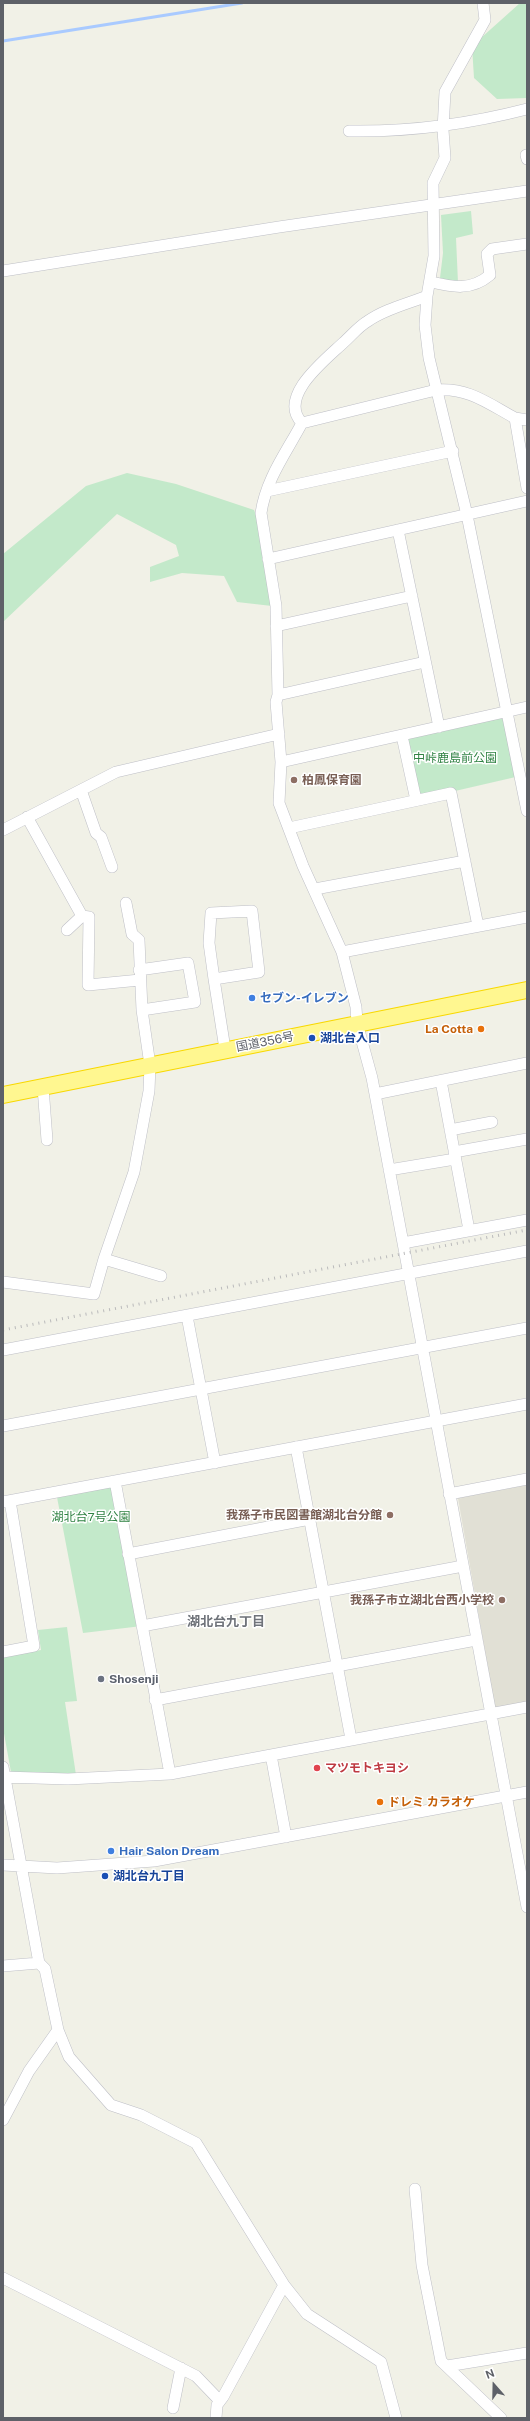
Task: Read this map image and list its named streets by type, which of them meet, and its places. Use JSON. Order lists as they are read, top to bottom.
{
  "streets": {
    "highway": ["国道356号"]
  },
  "districts": ["湖北台九丁目"],
  "parks": ["中峠鹿島前公園", "湖北台7号公園"],
  "places": [
    "柏鳳保育園",
    "セブン-イレブン",
    "La Cotta",
    "湖北台入口",
    "我孫子市民図書館湖北台分館",
    "我孫子市立湖北台西小学校",
    "Shosenji",
    "マツモトキヨシ",
    "ドレミ カラオケ",
    "Hair Salon Dream",
    "湖北台九丁目"
  ],
  "north": "top"
}
